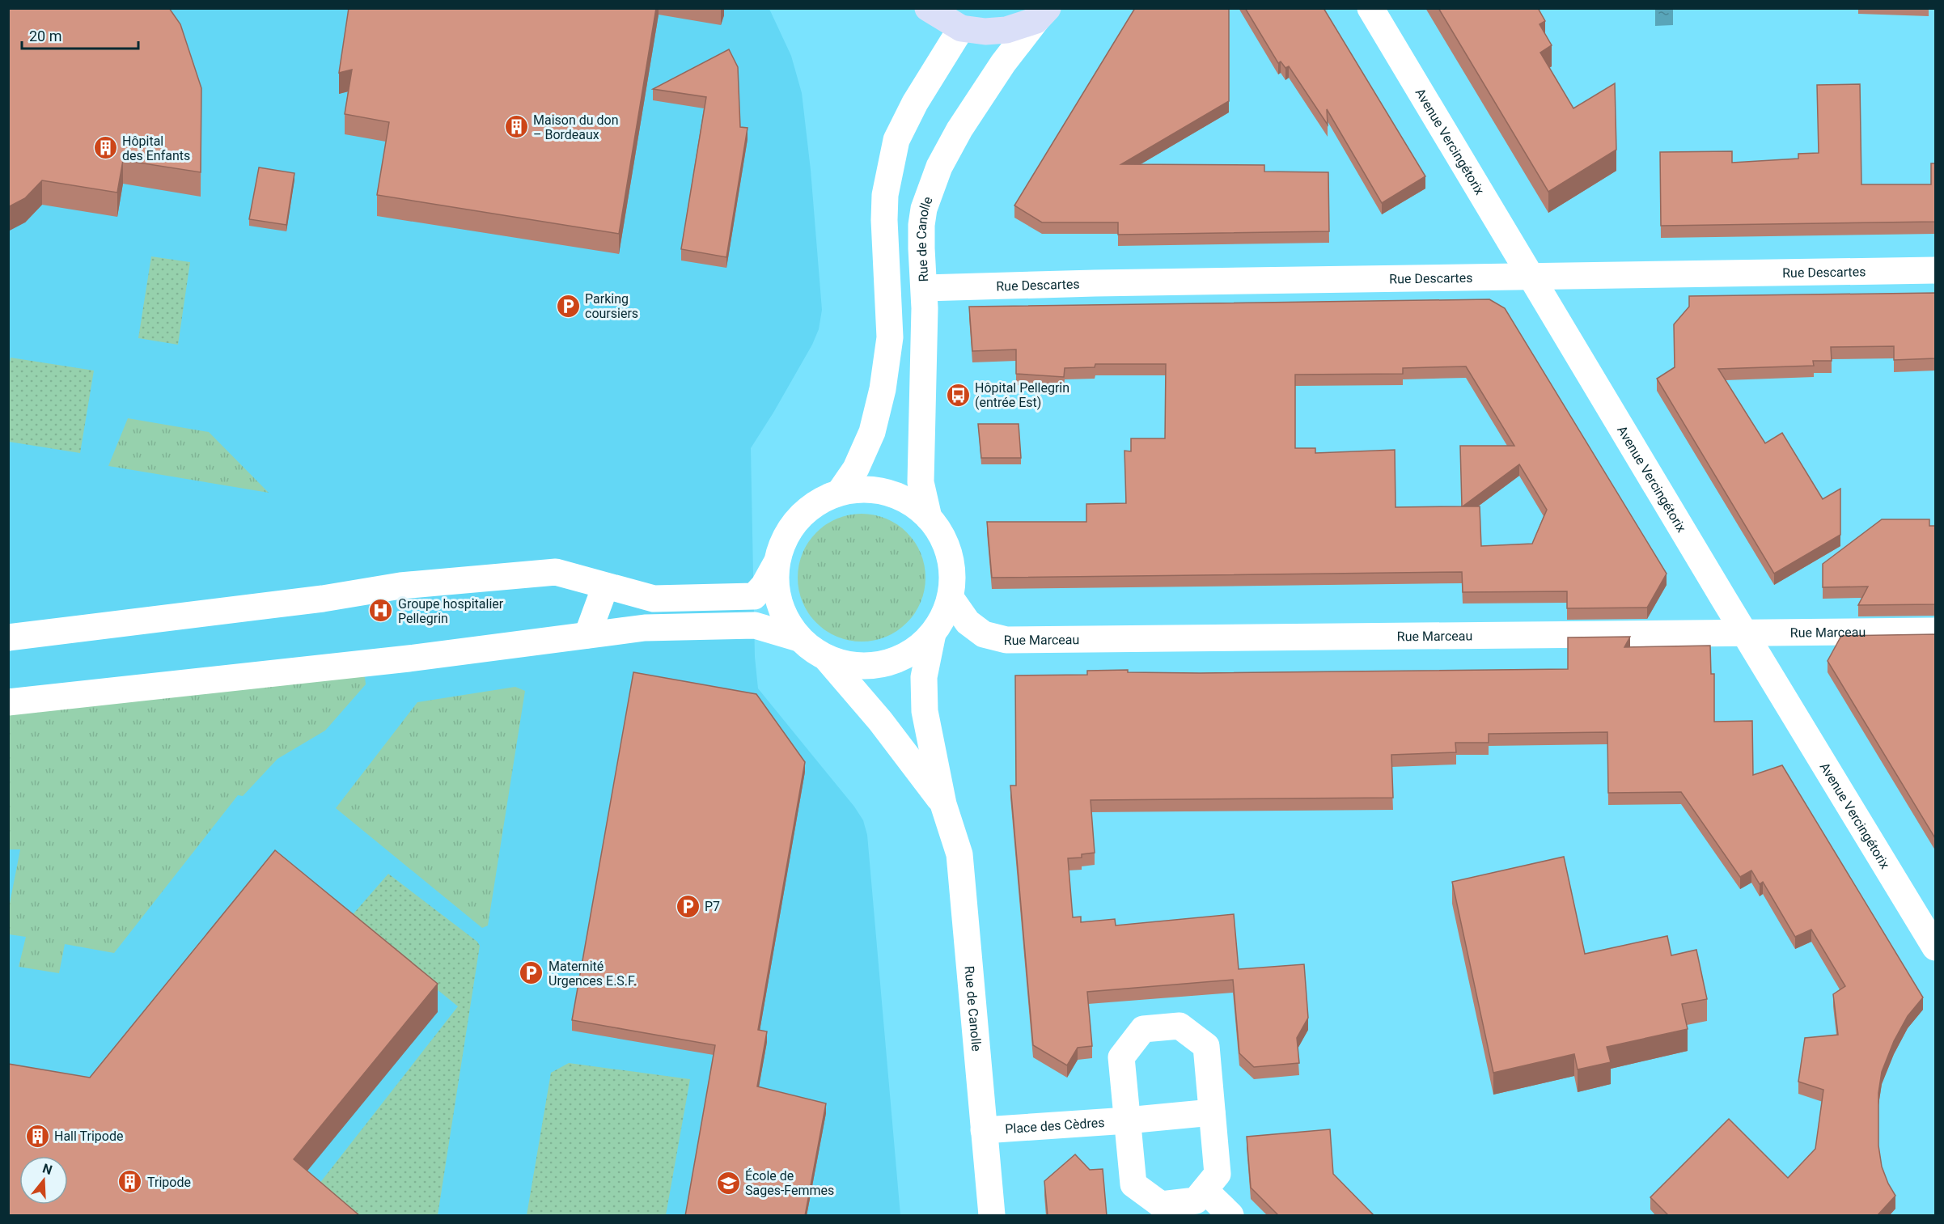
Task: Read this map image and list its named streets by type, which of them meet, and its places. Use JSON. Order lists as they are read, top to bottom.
{
  "streets": {
    "street": [
      "Avenue Vercingétorix",
      "Rue de Canolle",
      "Rue Descartes",
      "Rue Marceau",
      "Place des Cèdres"
    ]
  },
  "crossings": [
    ["Avenue Vercingétorix", "Rue Descartes"],
    ["Avenue Vercingétorix", "Rue Marceau"],
    ["Rue de Canolle", "Rue Descartes"],
    ["Rue de Canolle", "Place des Cèdres"]
  ],
  "places": {
    "building": [
      "Maison du don – Bordeaux",
      "Hôpital des Enfants",
      "Hall Tripode",
      "Tripode"
    ],
    "parking": ["Parking coursiers", "P7", "Maternité Urgences E.S.F."],
    "bus stop": ["Hôpital Pellegrin (entrée Est)"],
    "hospital": ["Groupe hospitalier Pellegrin"],
    "school or university": ["École de Sages-Femmes"]
  },
  "scale_bar": "20 m",
  "north": "top"
}
